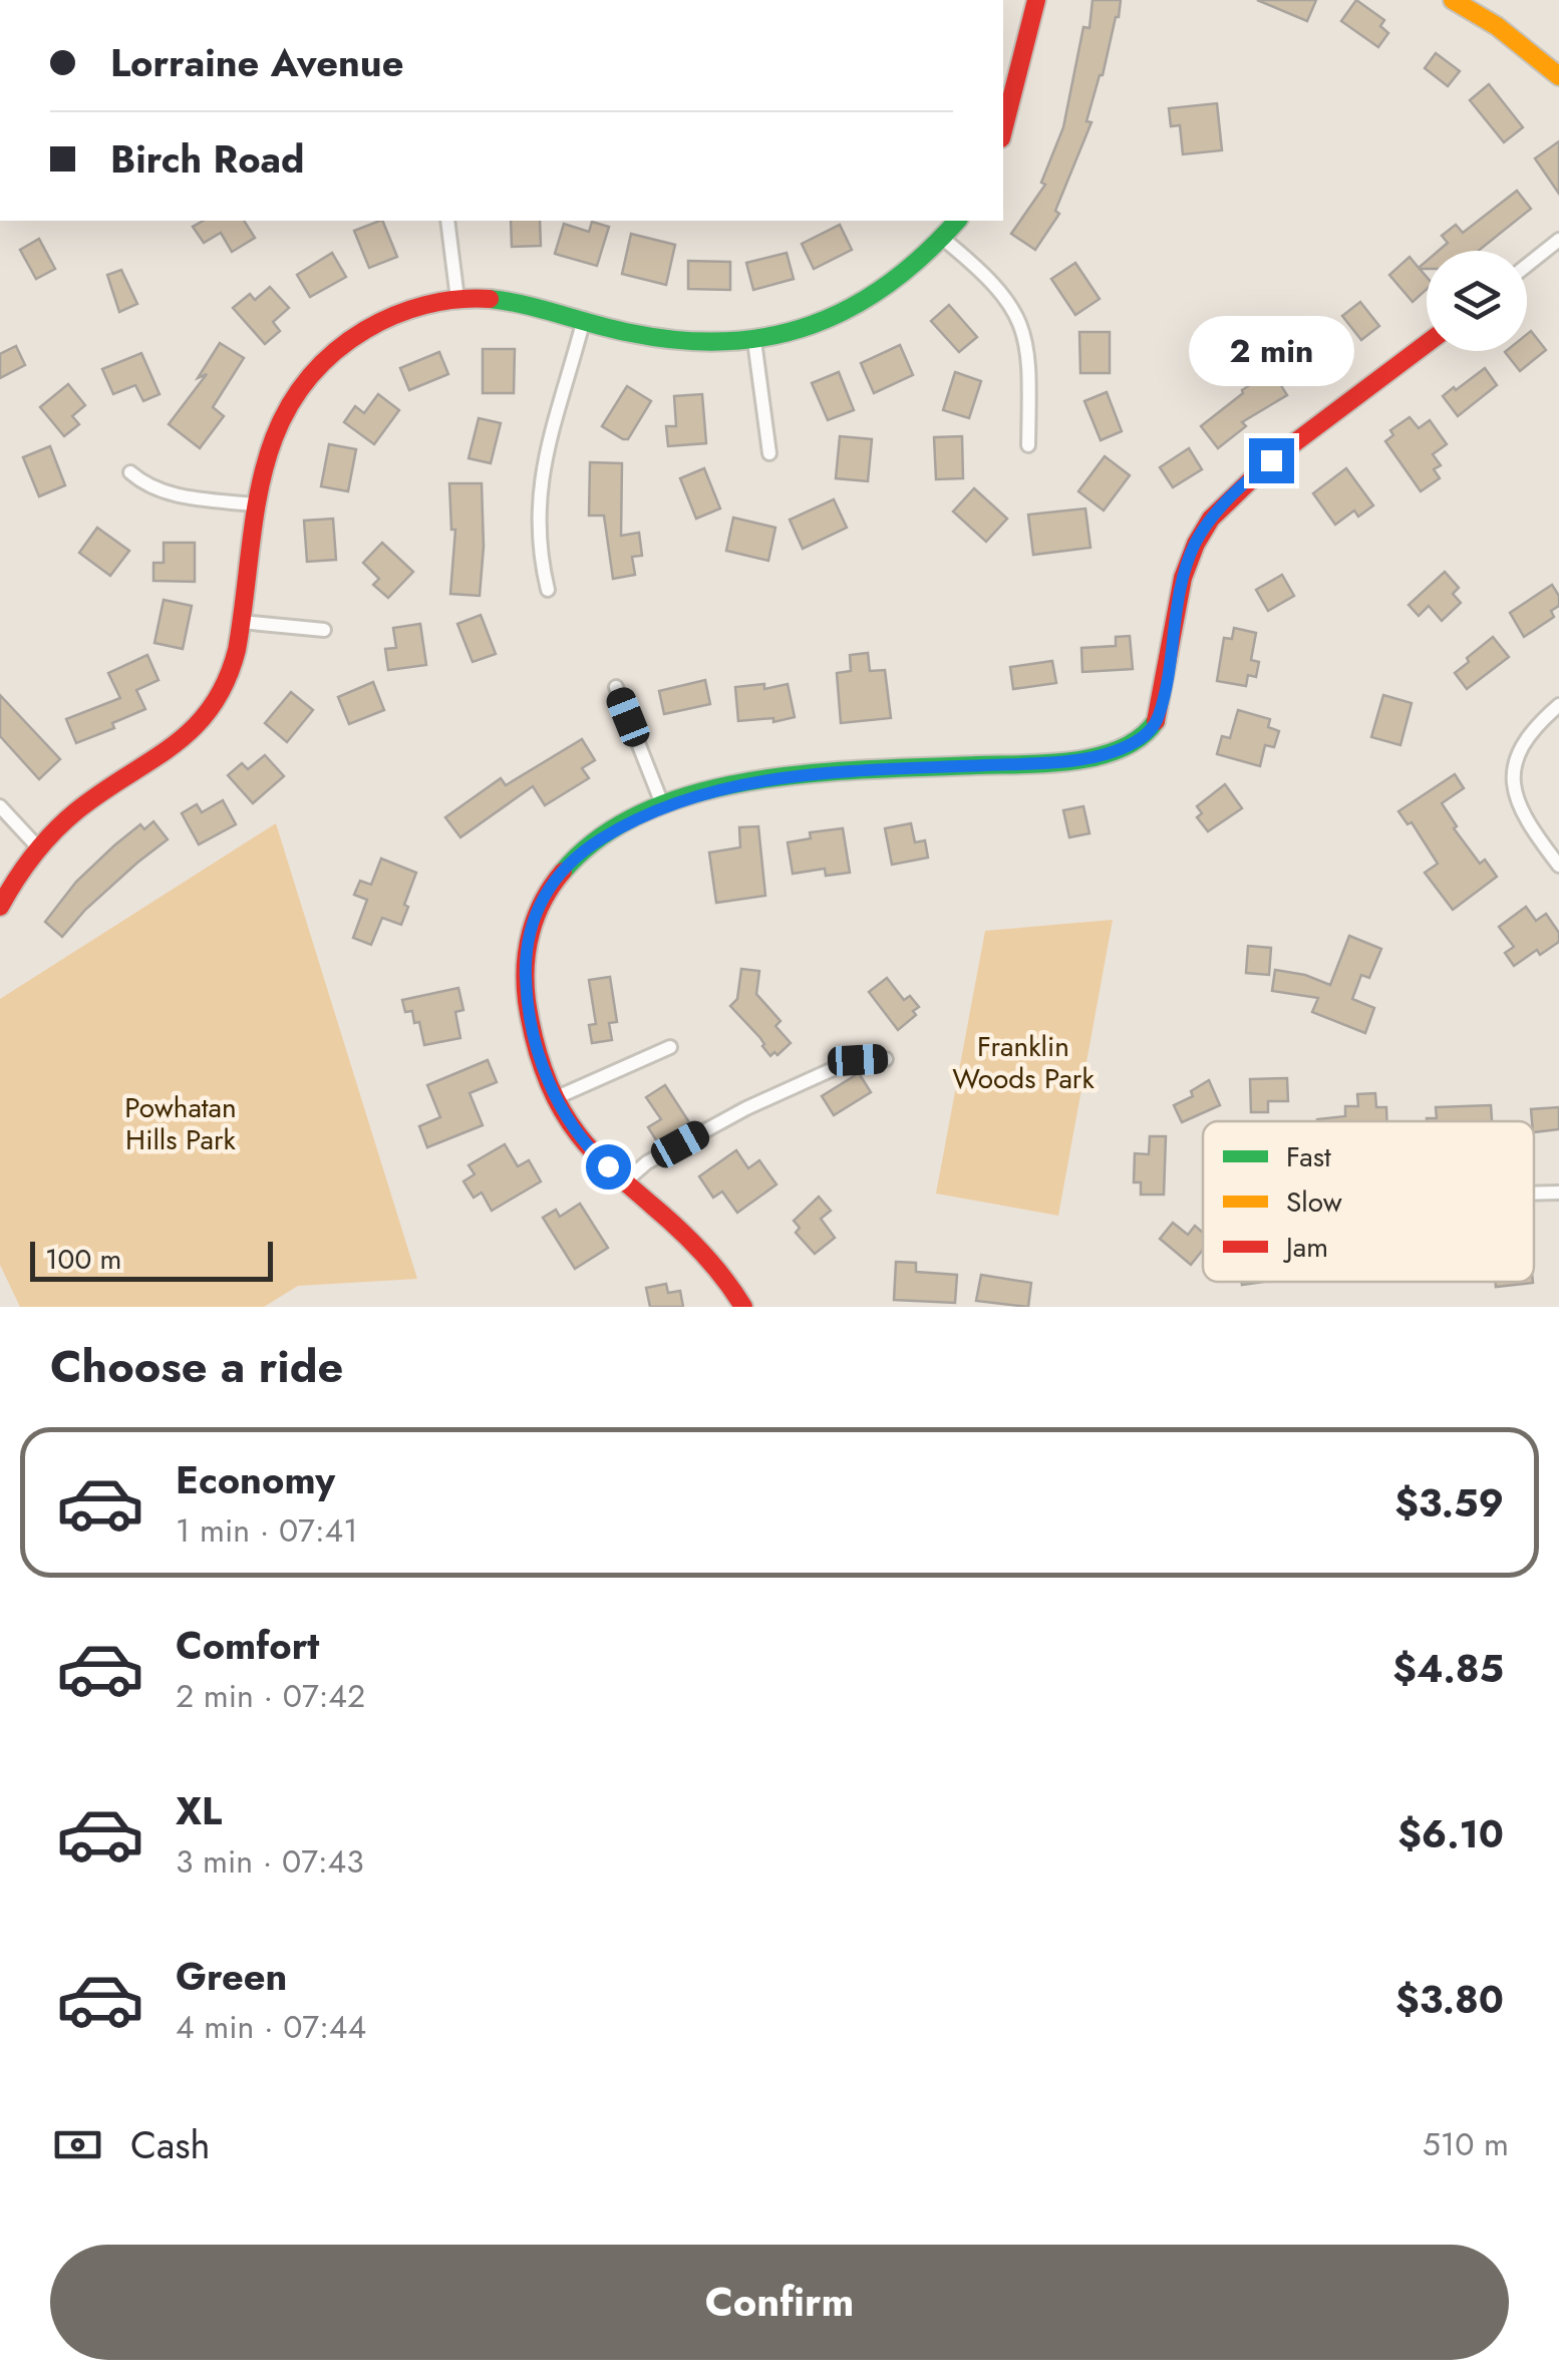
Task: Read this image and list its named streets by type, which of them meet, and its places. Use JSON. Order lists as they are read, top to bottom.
{
  "parks": ["Franklin Woods Park", "Powhatan Hills Park"],
  "legend": ["Fast", "Slow", "Jam"],
  "scale_bar": "100 m",
  "page": {
    "banner": ["Lorraine Avenue", "Birch Road"],
    "bubble": "2 min",
    "scale": "100 m",
    "heading": "Choose a ride",
    "list": [
      {
        "name": "Economy",
        "note": "1 min · 07:41",
        "value": "$3.59"
      },
      {
        "name": "Comfort",
        "note": "2 min · 07:42",
        "value": "$4.85"
      },
      {
        "name": "XL",
        "note": "3 min · 07:43",
        "value": "$6.10"
      },
      {
        "name": "Green",
        "note": "4 min · 07:44",
        "value": "$3.80"
      }
    ],
    "pay": ["Cash", "510 m"],
    "buttons": "Confirm"
  }
}
